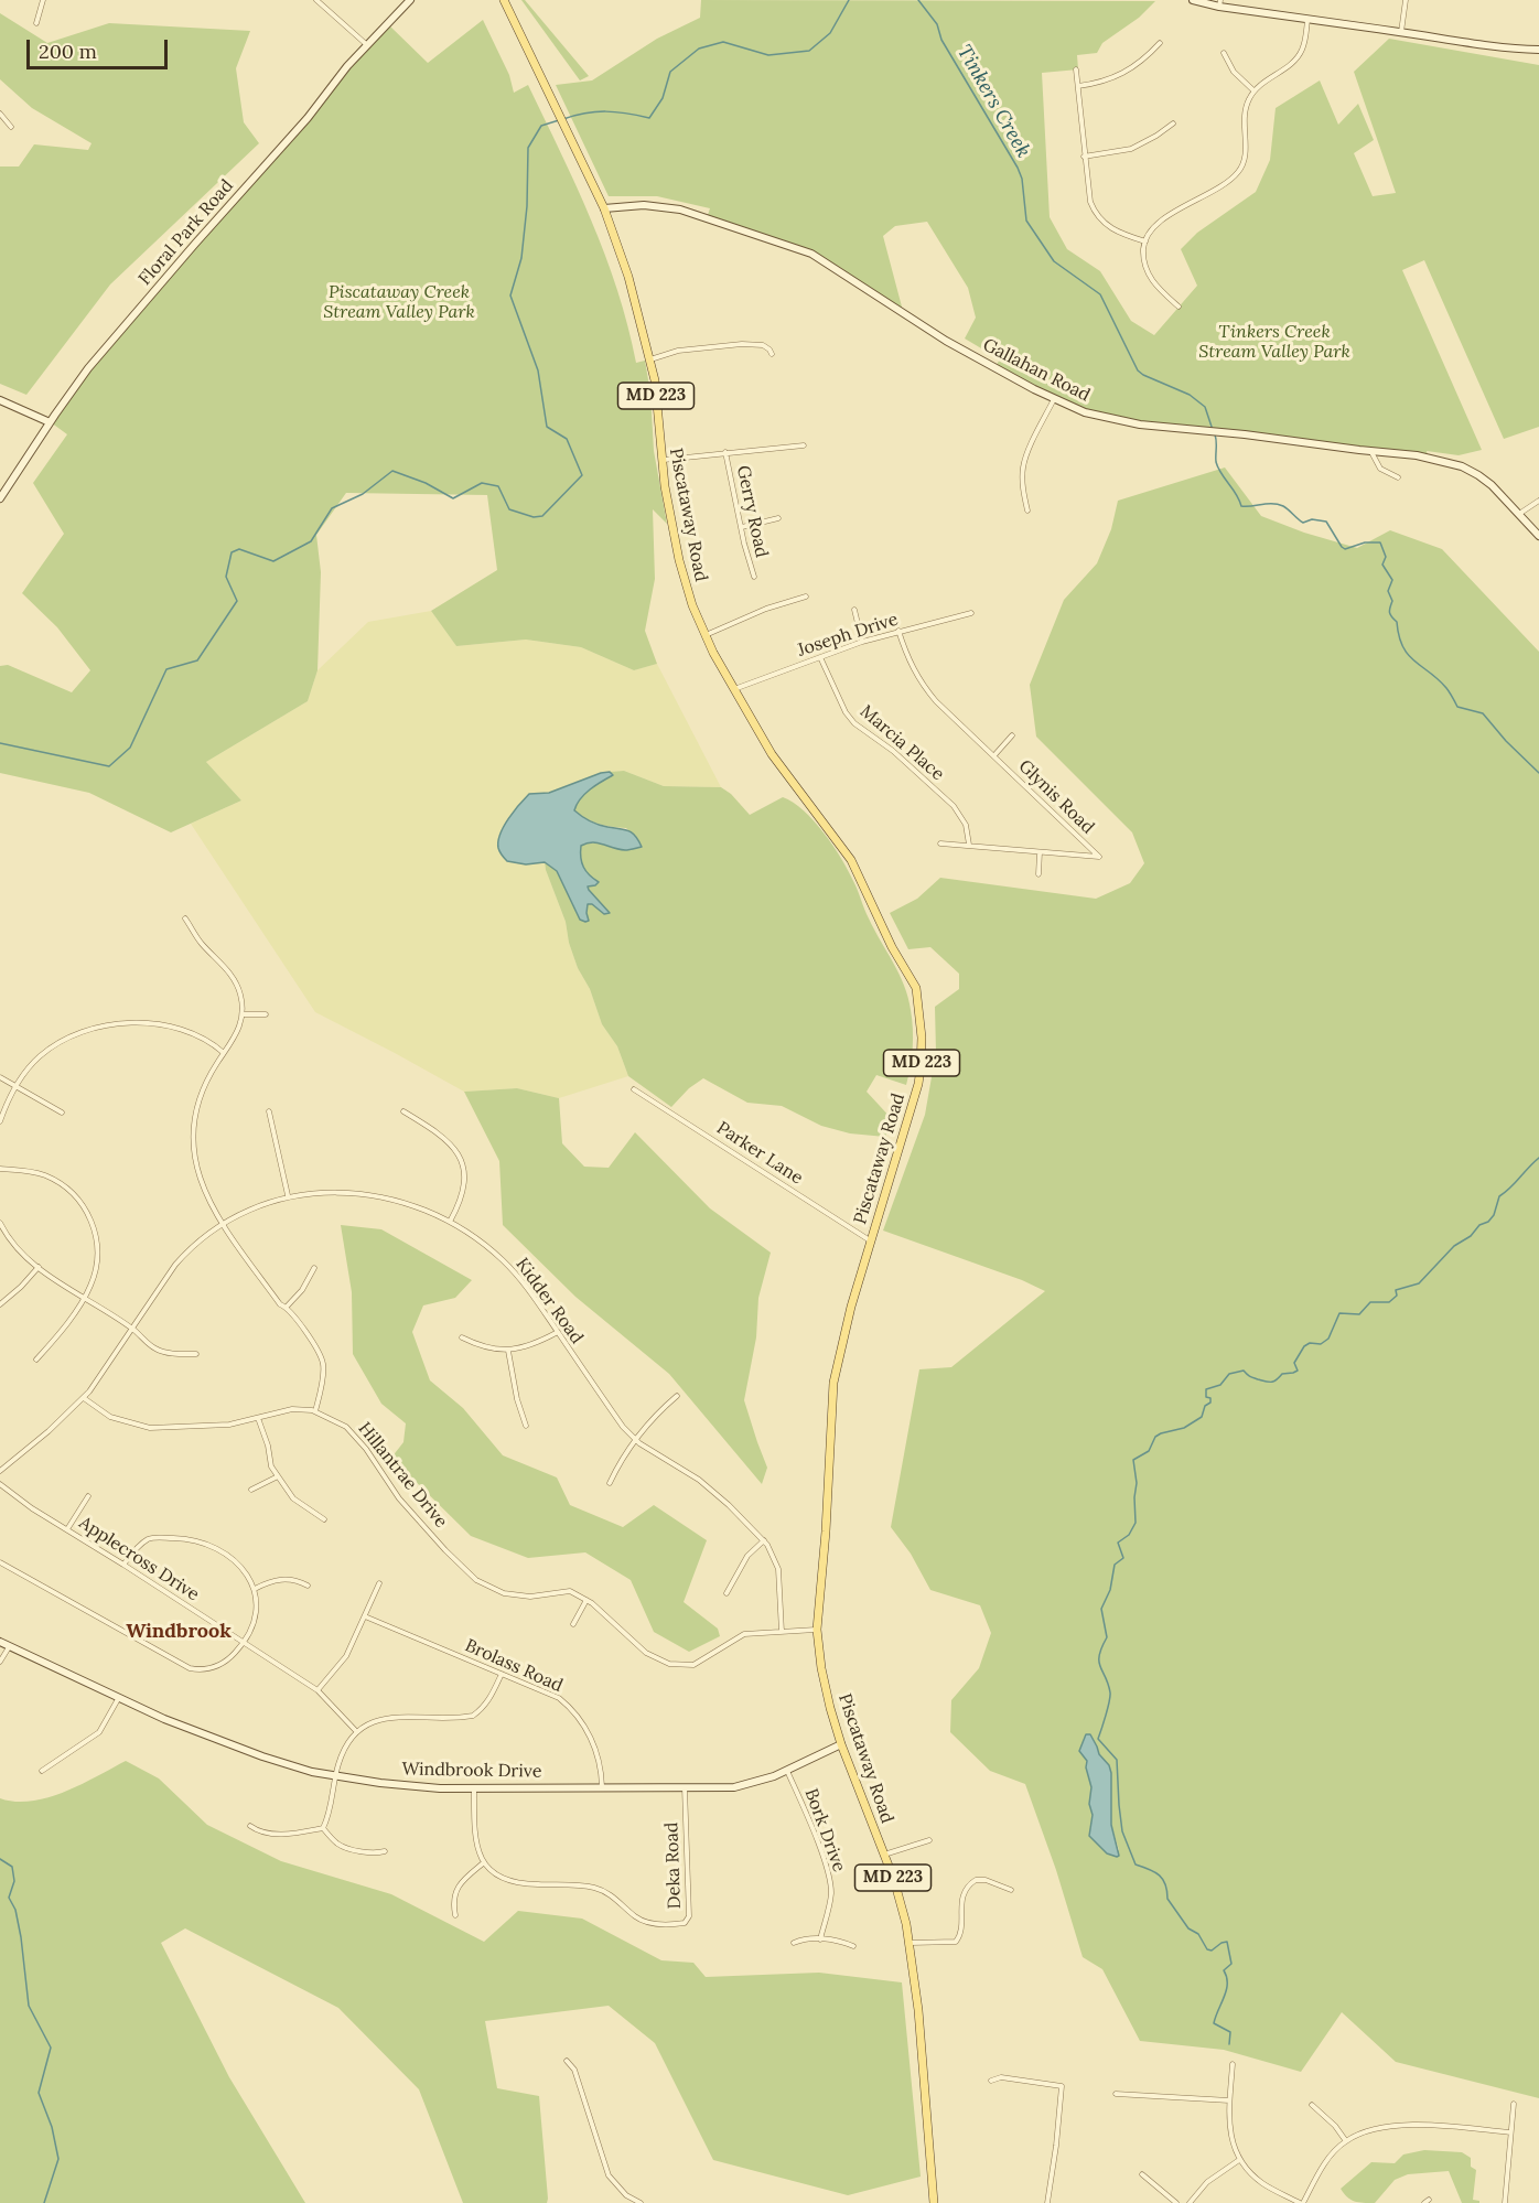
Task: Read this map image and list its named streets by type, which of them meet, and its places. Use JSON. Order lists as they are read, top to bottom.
{
  "streets": {
    "main road": ["MD 223", "Piscataway Road"],
    "street": [
      "Floral Park Road",
      "Gallahan Road",
      "Gerry Road",
      "Joseph Drive",
      "Marcia Place",
      "Glynis Road",
      "Parker Lane",
      "Kidder Road",
      "Hillantrae Drive",
      "Applecross Drive",
      "Brolass Road",
      "Windbrook Drive",
      "Bork Drive",
      "Deka Road"
    ]
  },
  "crossings": [
    ["Gallahan Road", "Piscataway Road"],
    ["Piscataway Road", "Joseph Drive"],
    ["Piscataway Road", "Parker Lane"],
    ["Piscataway Road", "Hillantrae Drive"],
    ["Piscataway Road", "Windbrook Drive"],
    ["Joseph Drive", "Marcia Place"],
    ["Joseph Drive", "Glynis Road"],
    ["Marcia Place", "Glynis Road"],
    ["Kidder Road", "Hillantrae Drive"],
    ["Brolass Road", "Windbrook Drive"],
    ["Windbrook Drive", "Bork Drive"],
    ["Windbrook Drive", "Deka Road"]
  ],
  "districts": ["Windbrook"],
  "water": ["Tinkers Creek"],
  "parks": ["Piscataway Creek Stream Valley Park", "Tinkers Creek Stream Valley Park"],
  "scale_bar": "200 m"
}
